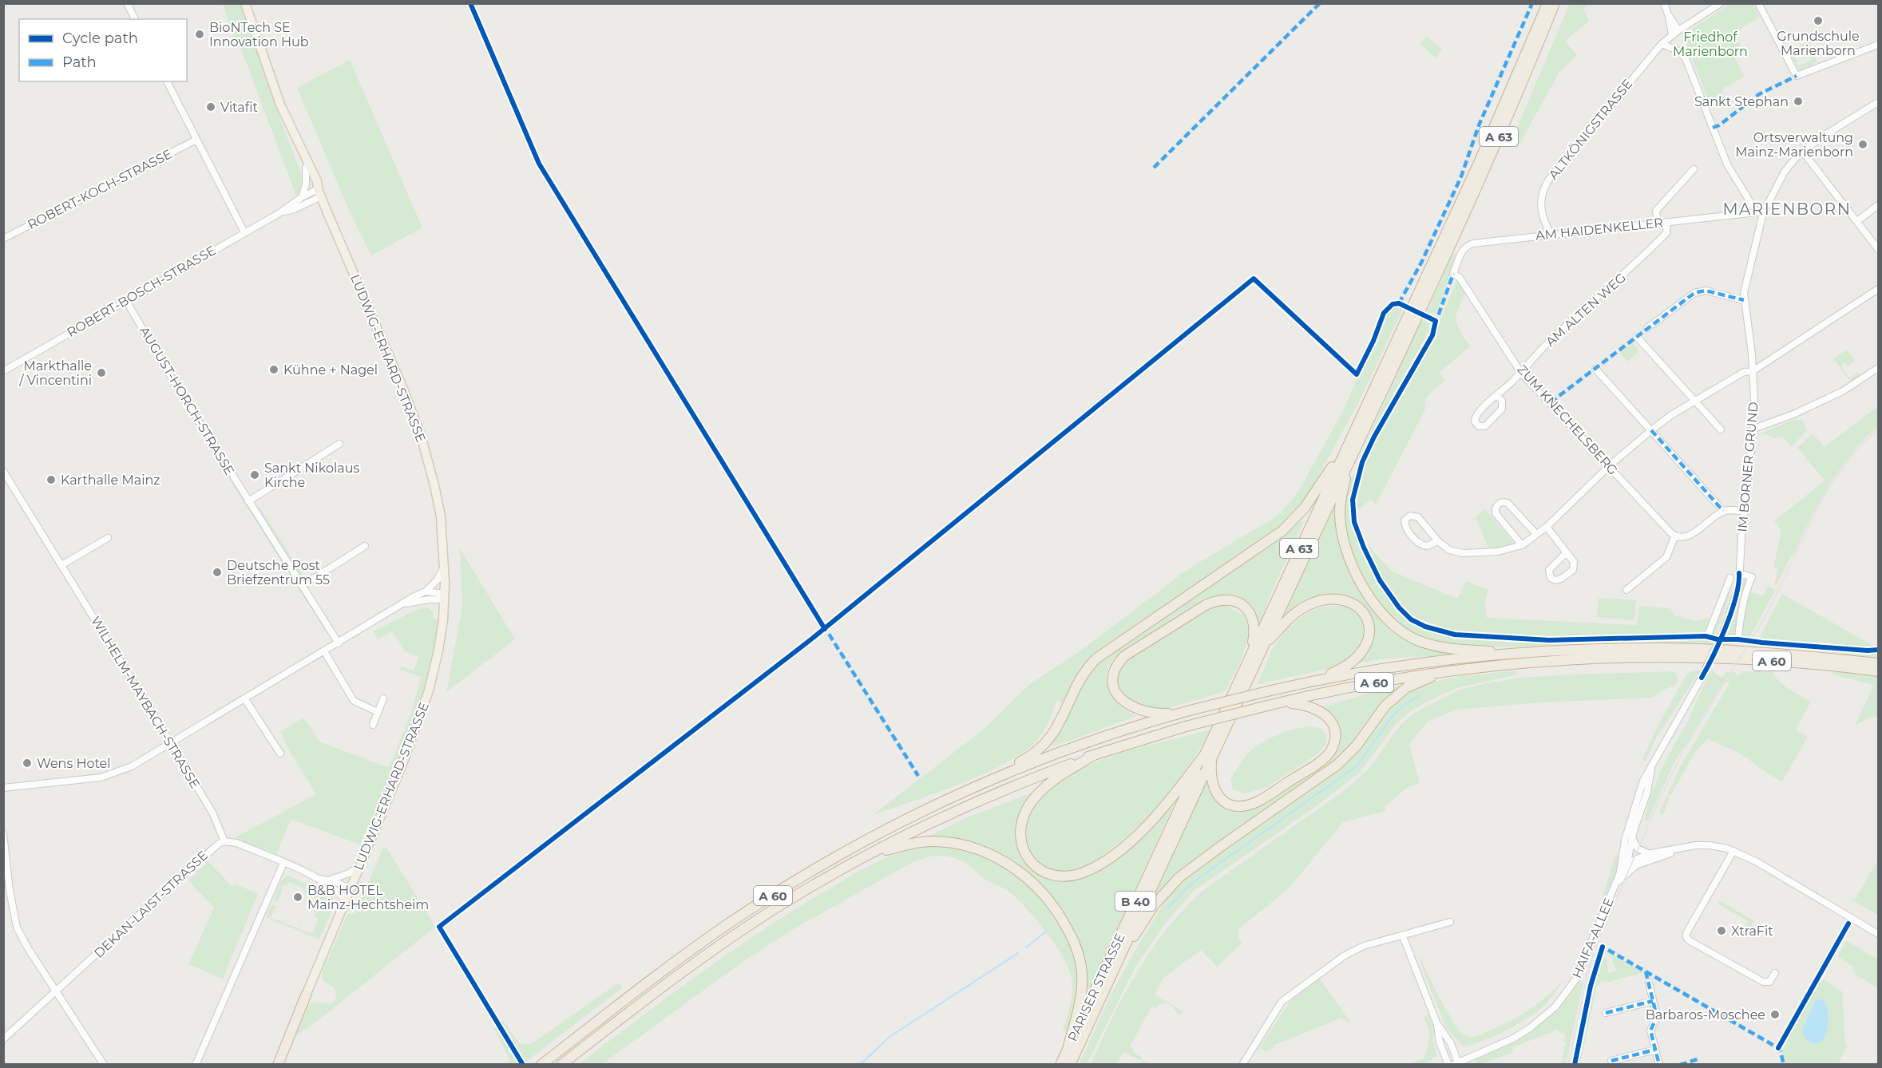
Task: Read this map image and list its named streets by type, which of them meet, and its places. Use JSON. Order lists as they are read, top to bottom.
{
  "streets": {
    "highway": [
      "A 63",
      "A 60",
      "B 40",
      "PARISER STRASSE"
    ],
    "main road": ["LUDWIG-ERHARD-STRASSE"],
    "street": [
      "ALTKÖNIGSTRASSE",
      "ROBERT-KOCH-STRASSE",
      "AM HAIDENKELLER",
      "ROBERT-BOSCH-STRASSE",
      "AM ALTEN WEG",
      "AUGUST-HORCH-STRASSE",
      "ZUM KNECHELSBERG",
      "IM BORNER GRUND",
      "WILHELM-MAYBACH-STRASSE",
      "DEKAN-LAIST-STRASSE",
      "HAIFA-ALLEE"
    ]
  },
  "crossings": [
    ["ALTKÖNIGSTRASSE", "AM HAIDENKELLER"],
    ["A 63", "PARISER STRASSE"],
    ["AM HAIDENKELLER", "AM ALTEN WEG"],
    ["AM HAIDENKELLER", "ZUM KNECHELSBERG"],
    ["AM HAIDENKELLER", "IM BORNER GRUND"],
    ["ROBERT-BOSCH-STRASSE", "LUDWIG-ERHARD-STRASSE"],
    ["ROBERT-BOSCH-STRASSE", "AUGUST-HORCH-STRASSE"],
    ["AM ALTEN WEG", "ZUM KNECHELSBERG"],
    ["WILHELM-MAYBACH-STRASSE", "DEKAN-LAIST-STRASSE"]
  ],
  "districts": ["MARIENBORN"],
  "parks": ["Friedhof Marienborn"],
  "places": [
    "Grundschule Marienborn",
    "BioNTech SE Innovation Hub",
    "Sankt Stephan",
    "Vitafit",
    "Ortsverwaltung Mainz-Marienborn",
    "Kühne + Nagel",
    "Markthalle / Vincentini",
    "Sankt Nikolaus Kirche",
    "Karthalle Mainz",
    "Deutsche Post Briefzentrum 55",
    "Wens Hotel",
    "B&B HOTEL Mainz-Hechtsheim",
    "XtraFit",
    "Barbaros-Moschee"
  ],
  "legend": ["Cycle path", "Path"]
}
